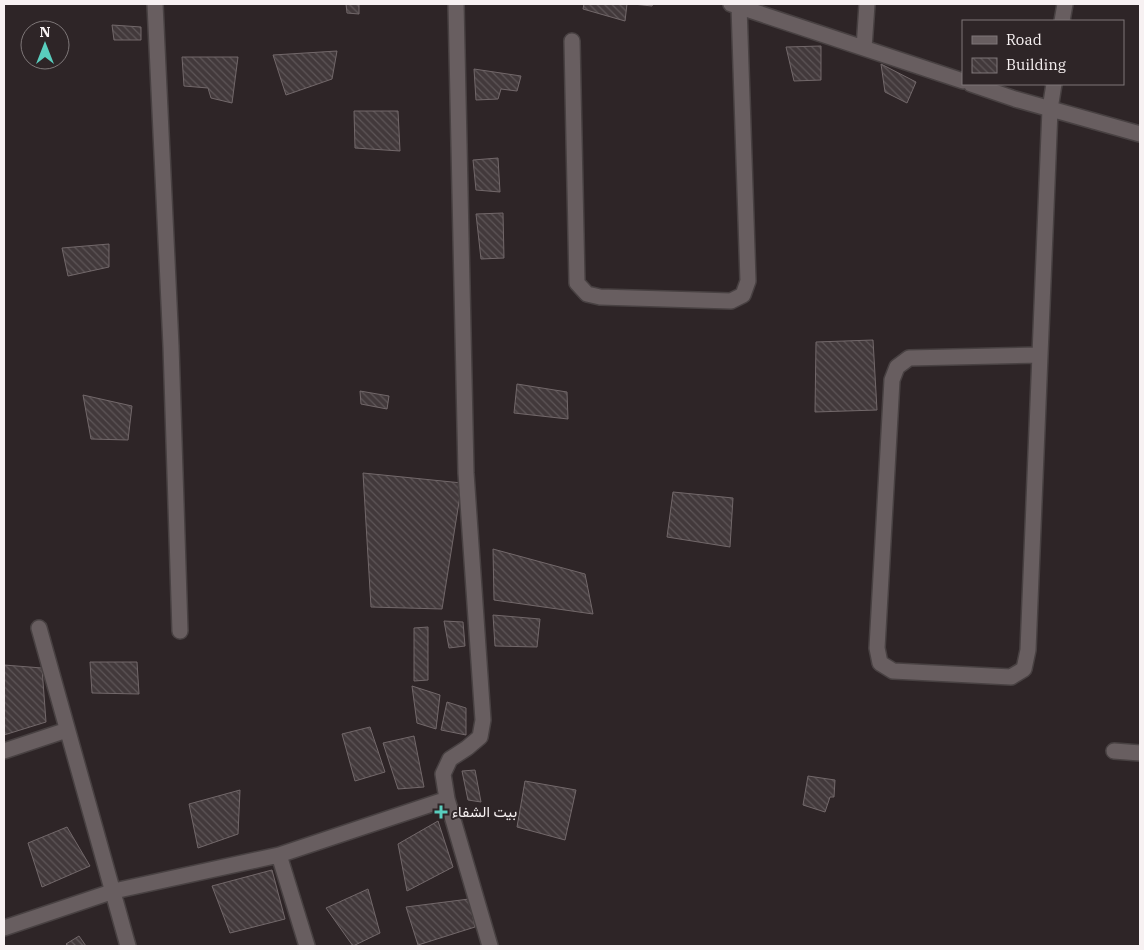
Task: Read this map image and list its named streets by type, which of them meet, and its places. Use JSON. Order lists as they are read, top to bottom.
{
  "places": {
    "health": ["بيت الشفاء"]
  },
  "legend": ["Road", "Building"],
  "north": "top"
}
